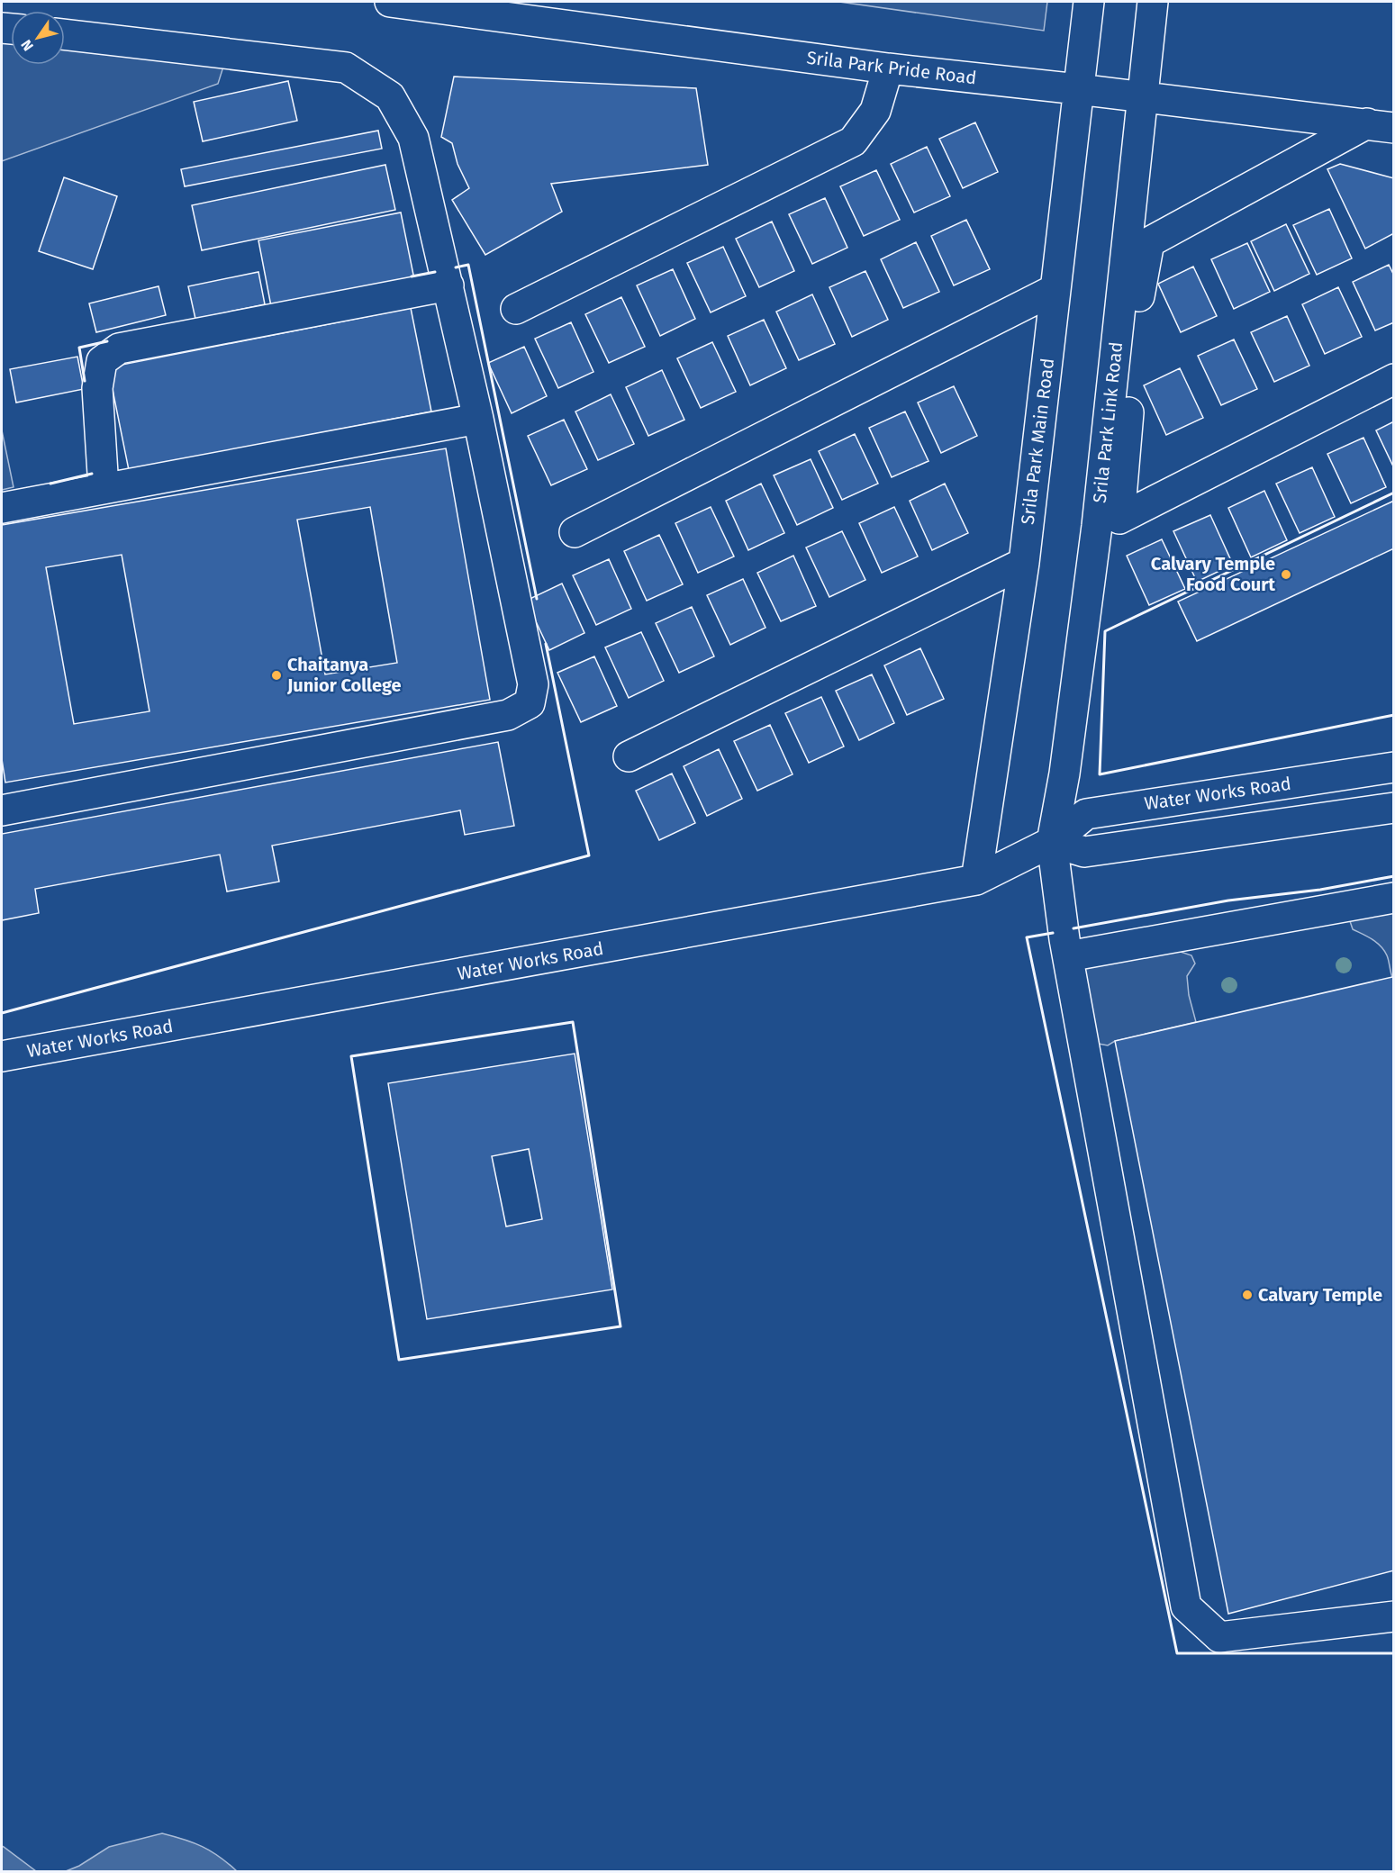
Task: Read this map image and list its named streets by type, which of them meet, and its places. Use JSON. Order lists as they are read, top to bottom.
{
  "streets": {
    "street": [
      "Srila Park Pride Road",
      "Srila Park Link Road",
      "Srila Park Main Road",
      "Water Works Road"
    ]
  },
  "crossings": [
    ["Srila Park Pride Road", "Srila Park Link Road"],
    ["Srila Park Pride Road", "Srila Park Main Road"],
    ["Srila Park Link Road", "Water Works Road"],
    ["Srila Park Main Road", "Water Works Road"]
  ],
  "places": ["Calvary Temple Food Court", "Chaitanya Junior College", "Calvary Temple"],
  "north": "bottom left"
}
